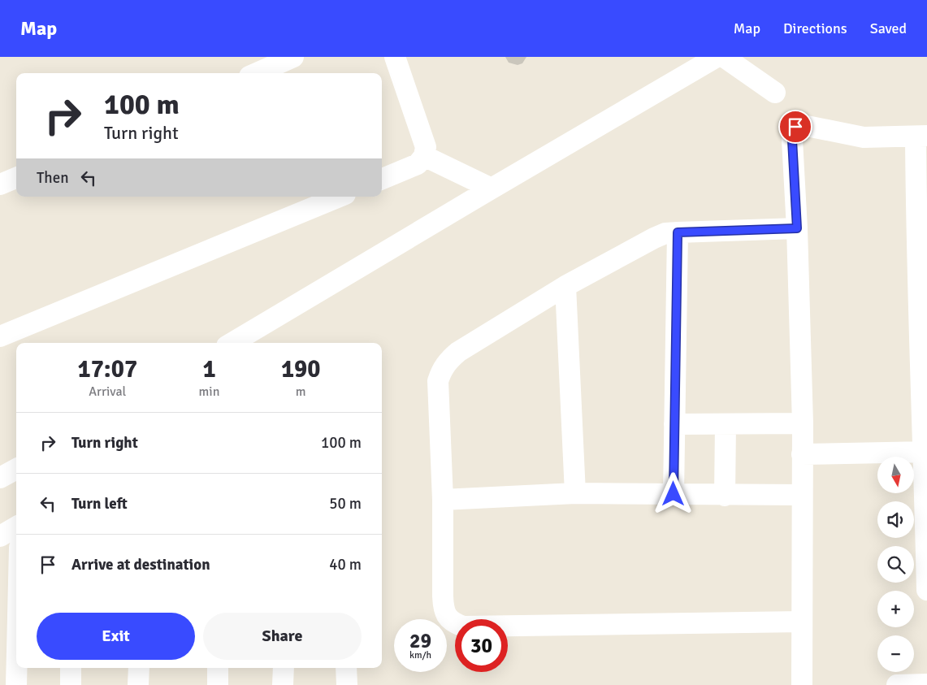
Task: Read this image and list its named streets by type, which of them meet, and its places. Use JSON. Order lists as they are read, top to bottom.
{
  "north": "bottom",
  "page": {
    "header": "Map",
    "nav": ["Map", "Directions", "Saved"],
    "turn": ["100 m", "Turn right"],
    "then": "Then",
    "eta": [
      "17:07",
      "Arrival",
      "1",
      "min",
      "190",
      "m"
    ],
    "list": [
      {
        "name": "Turn right",
        "value": "100 m"
      },
      {
        "name": "Turn left",
        "value": "50 m"
      },
      {
        "name": "Arrive at destination",
        "value": "40 m"
      }
    ],
    "map_buttons": ["+", "−"],
    "buttons": ["Exit", "Share"],
    "speed": "29 km/h",
    "limit": "30"
  }
}
